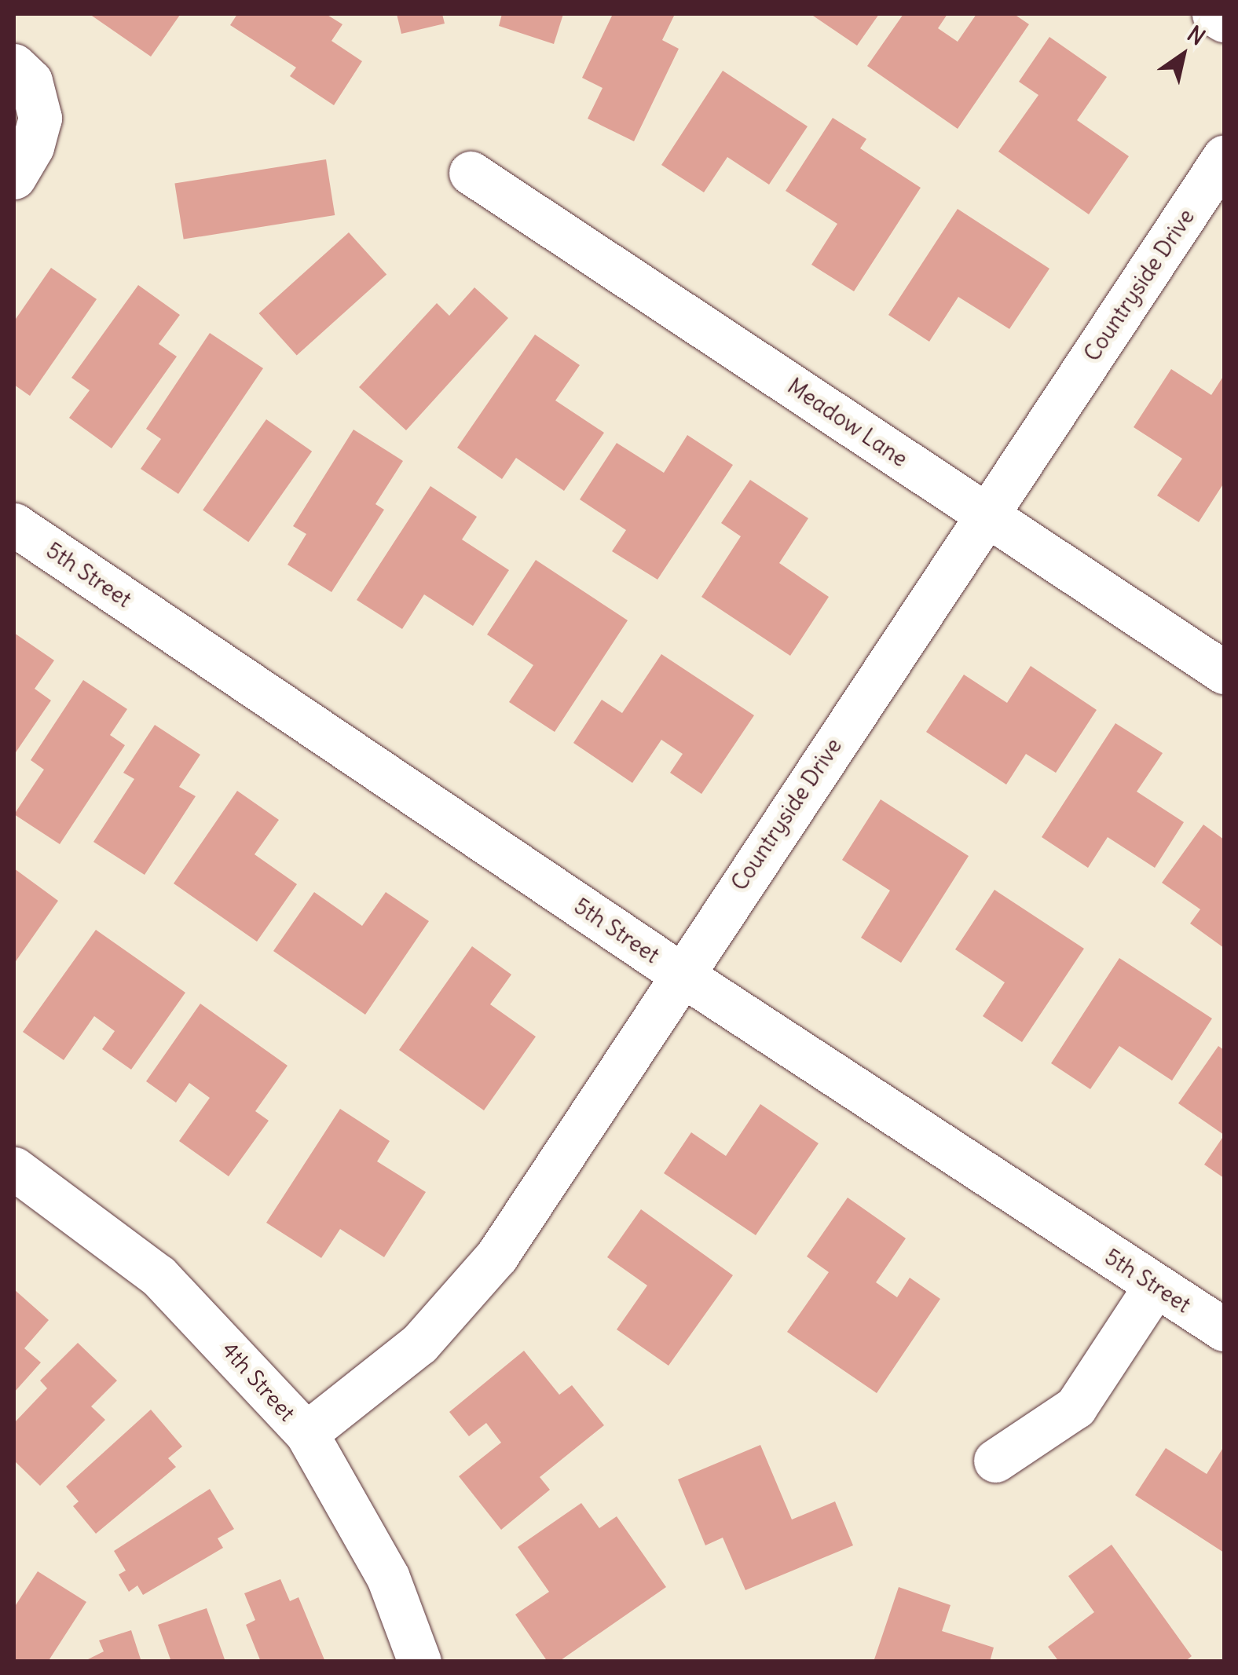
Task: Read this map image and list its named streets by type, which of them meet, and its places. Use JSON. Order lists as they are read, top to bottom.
{
  "streets": {
    "street": [
      "Countryside Drive",
      "Meadow Lane",
      "5th Street",
      "4th Street"
    ]
  },
  "crossings": [
    ["Countryside Drive", "Meadow Lane"],
    ["Countryside Drive", "5th Street"],
    ["Countryside Drive", "4th Street"]
  ],
  "north": "top right"
}
